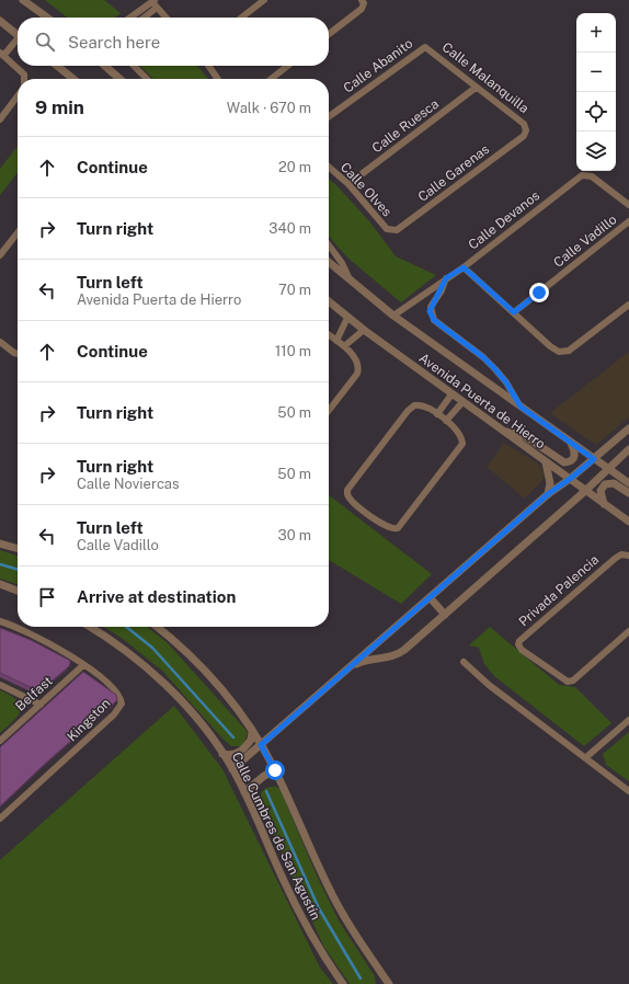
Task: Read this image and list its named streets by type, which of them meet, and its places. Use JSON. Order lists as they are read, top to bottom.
{
  "streets": {
    "street": [
      "Calle Abanito",
      "Calle Malanquilla",
      "Calle Ruesca",
      "Calle Garenas",
      "Calle Olves",
      "Calle Devanos",
      "Calle Vadillo",
      "Avenida Puerta de Hierro",
      "Privada Palencia",
      "Belfast",
      "Kingston",
      "Calle Cumbres de San Agustín"
    ]
  },
  "crossings": [
    ["Calle Abanito", "Calle Malanquilla"],
    ["Calle Malanquilla", "Calle Ruesca"],
    ["Calle Malanquilla", "Calle Garenas"],
    ["Calle Ruesca", "Calle Olves"],
    ["Calle Garenas", "Calle Olves"],
    ["Calle Devanos", "Avenida Puerta de Hierro"],
    ["Belfast", "Kingston"]
  ],
  "page": {
    "map_buttons": ["+", "−"],
    "search": "Search here",
    "heading": ["9 min", "Walk · 670 m"],
    "list": [
      ["Continue", "20 m"],
      ["Turn right", "340 m"],
      ["Turn left", "Avenida Puerta de Hierro", "70 m"],
      ["Continue", "110 m"],
      ["Turn right", "50 m"],
      ["Turn right", "Calle Noviercas", "50 m"],
      ["Turn left", "Calle Vadillo", "30 m"],
      "Arrive at destination"
    ]
  }
}
